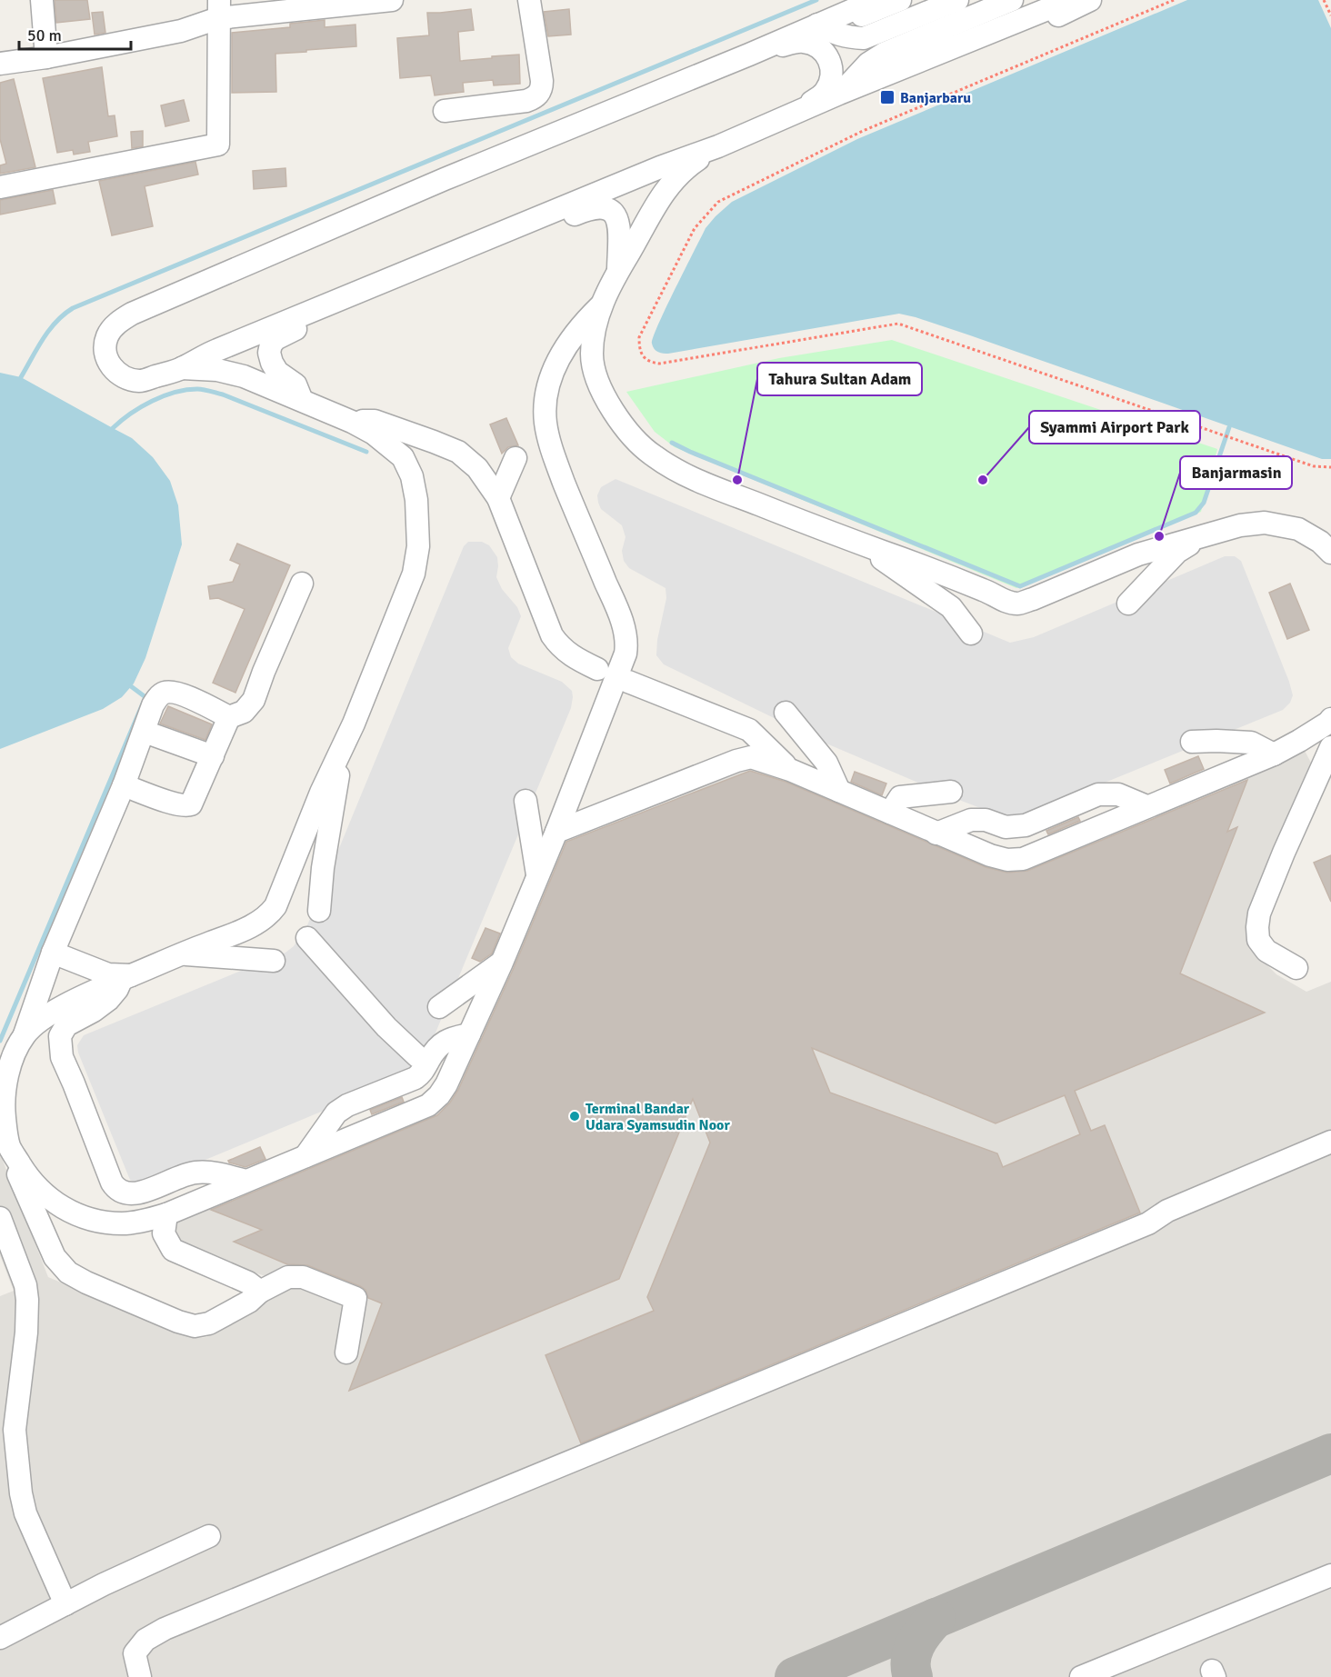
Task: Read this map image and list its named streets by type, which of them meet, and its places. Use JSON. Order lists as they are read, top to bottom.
{
  "places": {
    "transit": ["Banjarbaru"],
    "other": [
      "Tahura Sultan Adam",
      "Syammi Airport Park",
      "Banjarmasin",
      "Terminal Bandar Udara Syamsudin Noor"
    ]
  },
  "scale_bar": "50 m"
}
